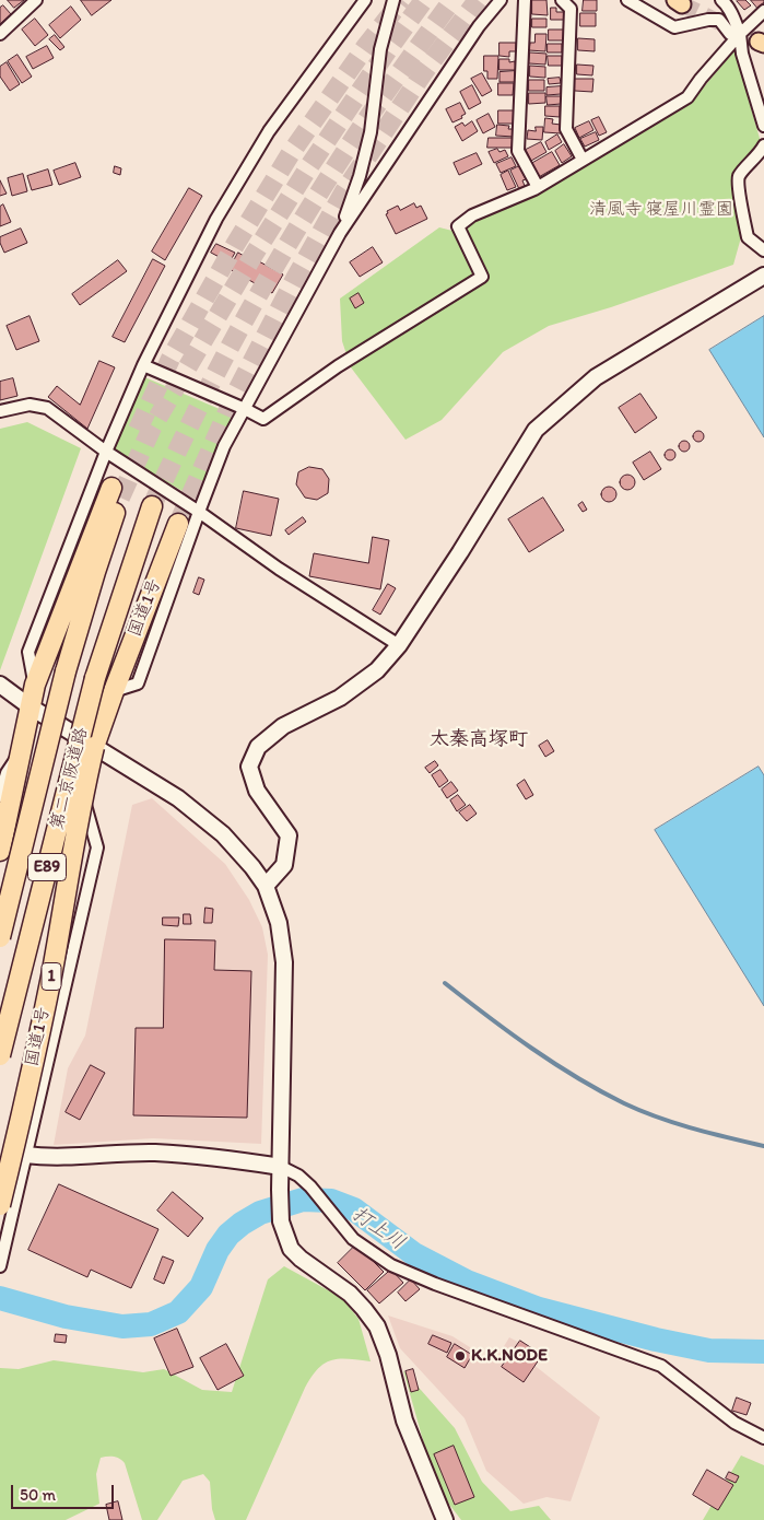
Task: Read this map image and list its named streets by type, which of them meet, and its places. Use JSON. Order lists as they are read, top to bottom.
{
  "streets": {
    "highway": [
      "国道1号",
      "第二京阪道路",
      "E89",
      "1"
    ]
  },
  "districts": ["太秦高塚町"],
  "water": ["打上川"],
  "parks": ["清風寺 寝屋川霊園"],
  "places": ["K.K.NODE"],
  "scale_bar": "50 m"
}
